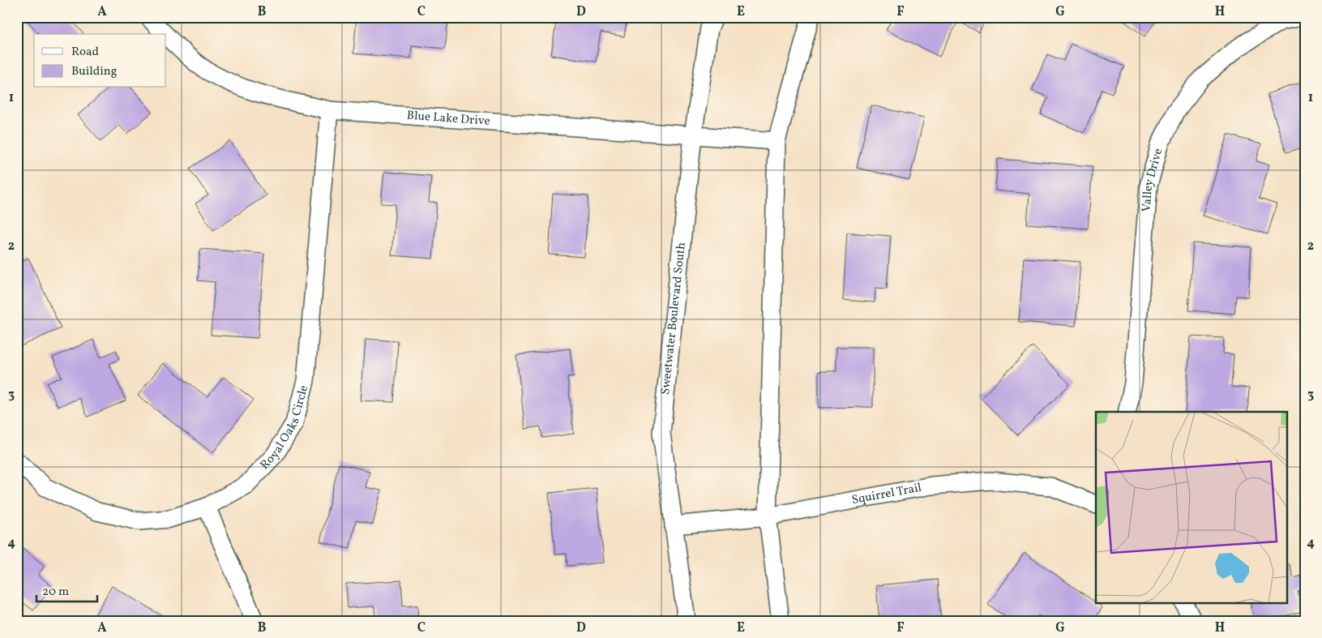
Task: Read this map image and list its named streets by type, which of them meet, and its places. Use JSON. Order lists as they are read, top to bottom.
{
  "streets": {
    "street": [
      "Blue Lake Drive",
      "Valley Drive",
      "Sweetwater Boulevard South",
      "Royal Oaks Circle",
      "Squirrel Trail"
    ]
  },
  "crossings": [
    ["Blue Lake Drive", "Sweetwater Boulevard South"],
    ["Blue Lake Drive", "Royal Oaks Circle"],
    ["Sweetwater Boulevard South", "Squirrel Trail"]
  ],
  "legend": ["Road", "Building"],
  "scale_bar": "20 m",
  "grid": {
    "columns": [
      "A",
      "B",
      "C",
      "D",
      "E",
      "F",
      "G",
      "H"
    ],
    "rows": [
      "1",
      "2",
      "3",
      "4"
    ]
  }
}
